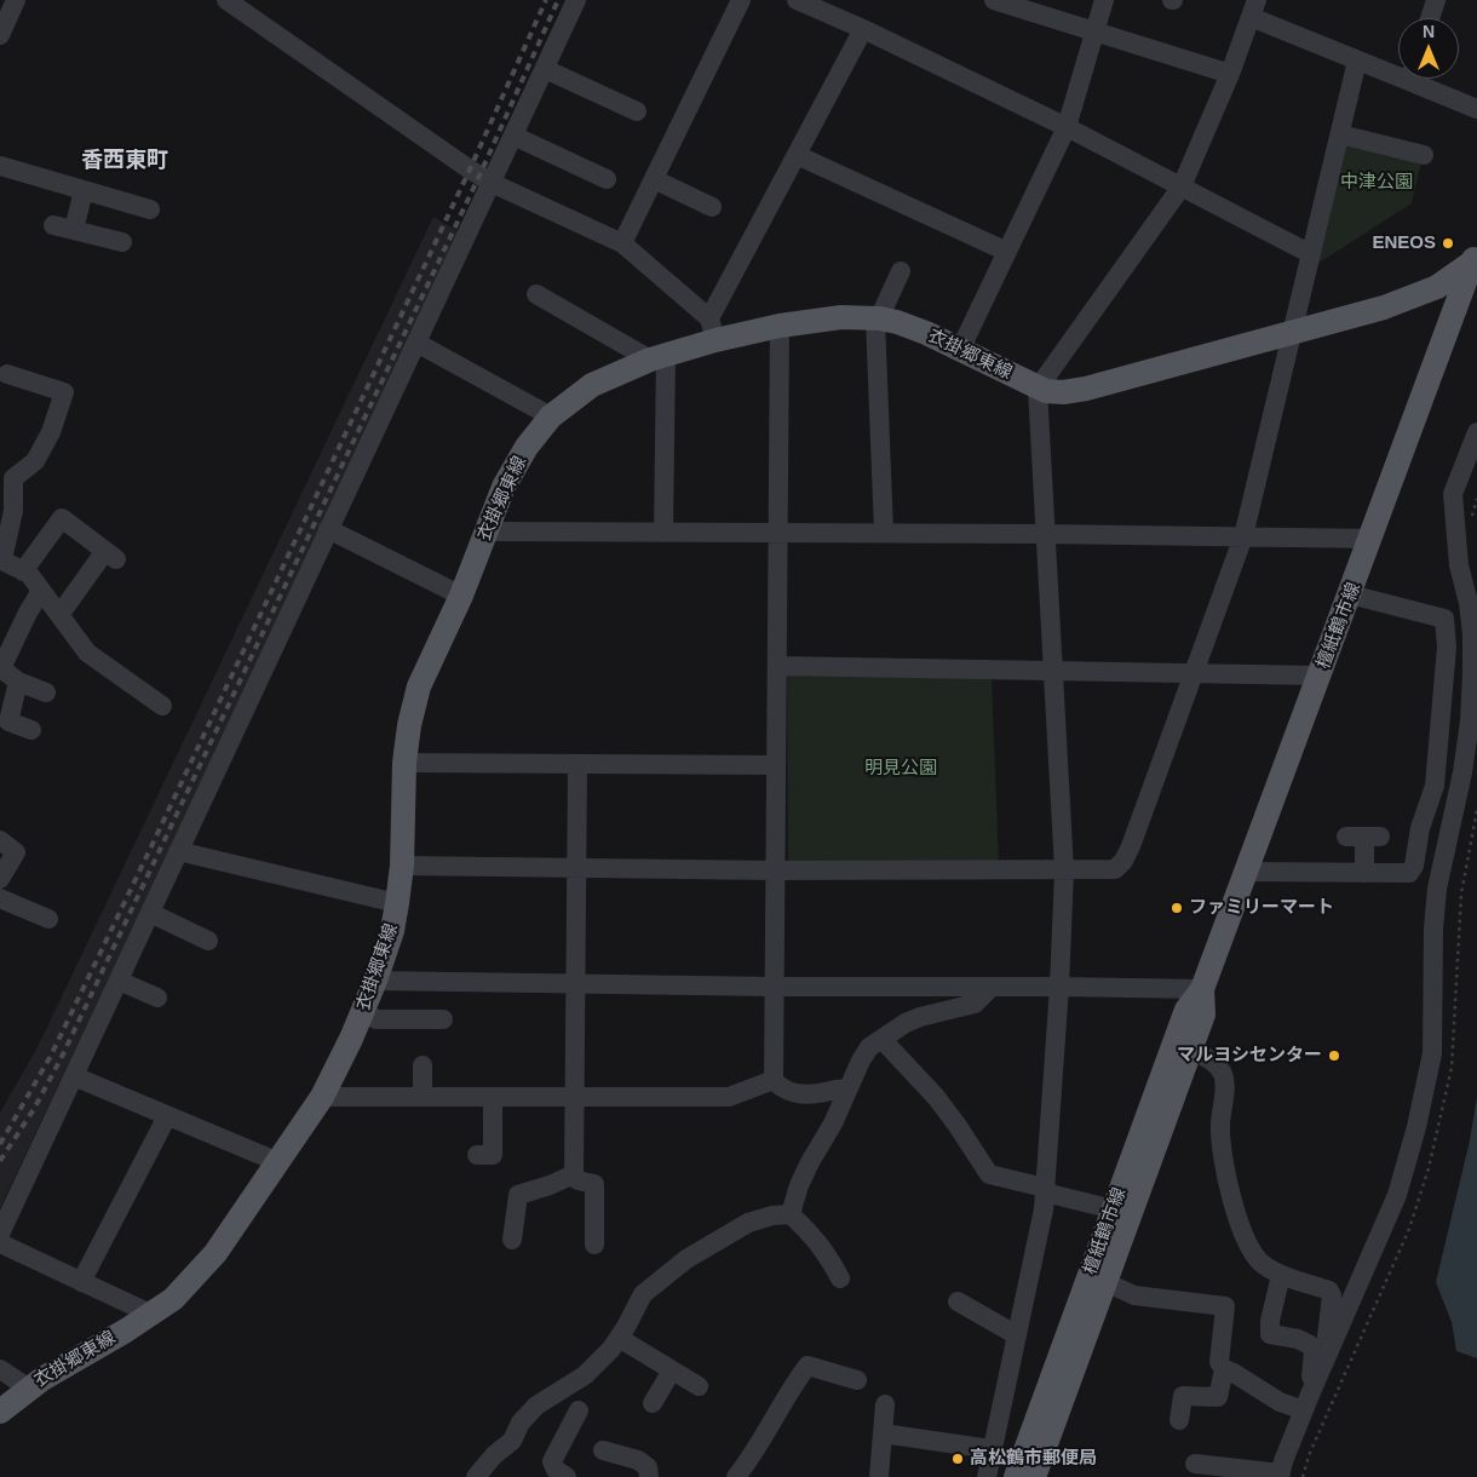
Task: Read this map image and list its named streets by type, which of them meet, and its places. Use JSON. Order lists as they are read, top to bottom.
{
  "streets": {
    "main road": ["衣掛郷東線", "檀紙鶴市線"]
  },
  "crossings": [
    ["衣掛郷東線", "檀紙鶴市線"]
  ],
  "districts": ["香西東町"],
  "parks": ["中津公園", "明見公園"],
  "places": [
    "ENEOS",
    "ファミリーマート",
    "マルヨシセンター",
    "高松鶴市郵便局"
  ],
  "north": "top"
}
